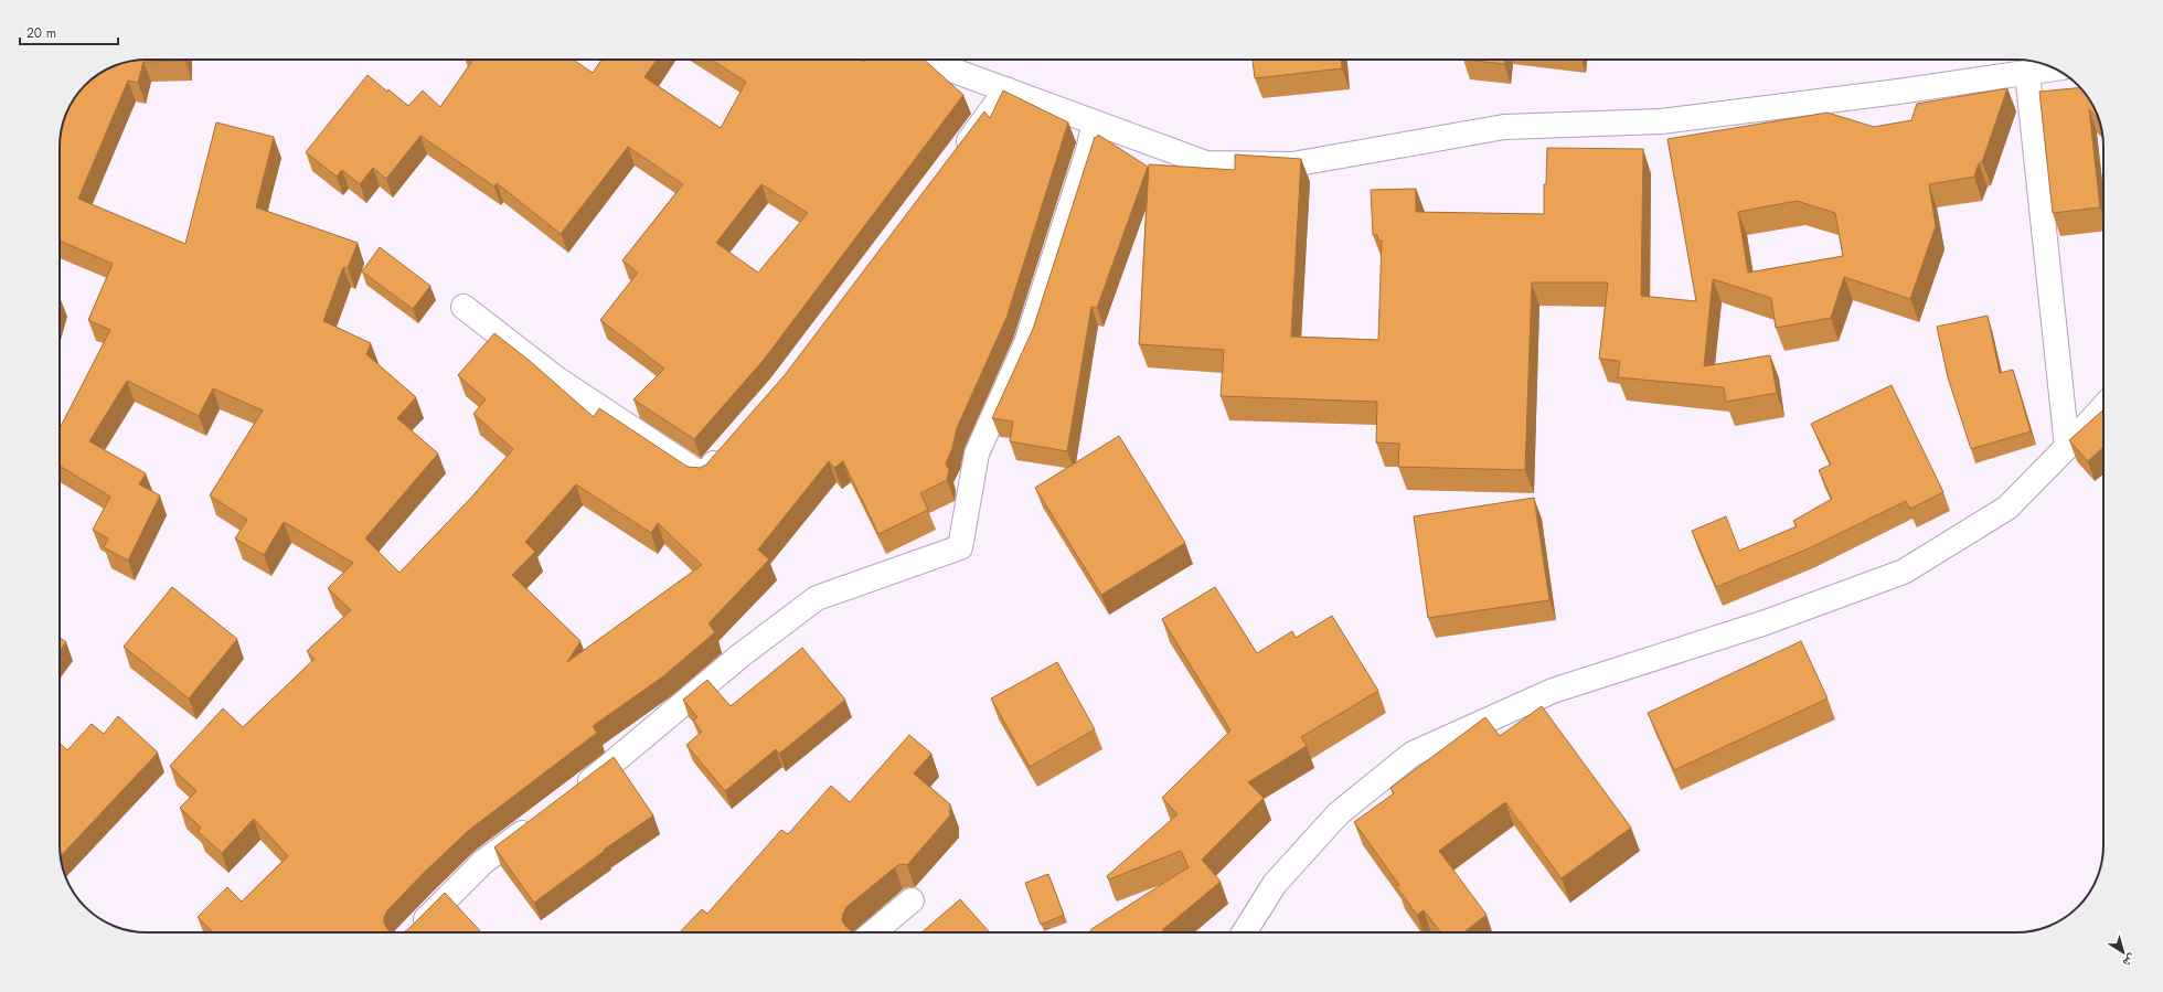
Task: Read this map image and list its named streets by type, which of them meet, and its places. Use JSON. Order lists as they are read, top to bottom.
{
  "scale_bar": "20 m",
  "north": "bottom right"
}
